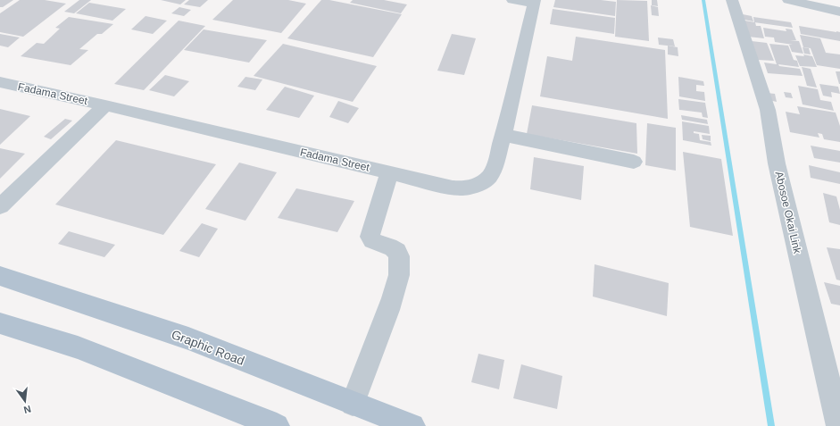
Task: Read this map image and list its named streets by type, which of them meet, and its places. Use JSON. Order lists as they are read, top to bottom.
{
  "streets": {
    "main road": ["Graphic Road"],
    "street": ["Fadama Street", "Abosoe Okai Link"]
  },
  "north": "bottom"
}
